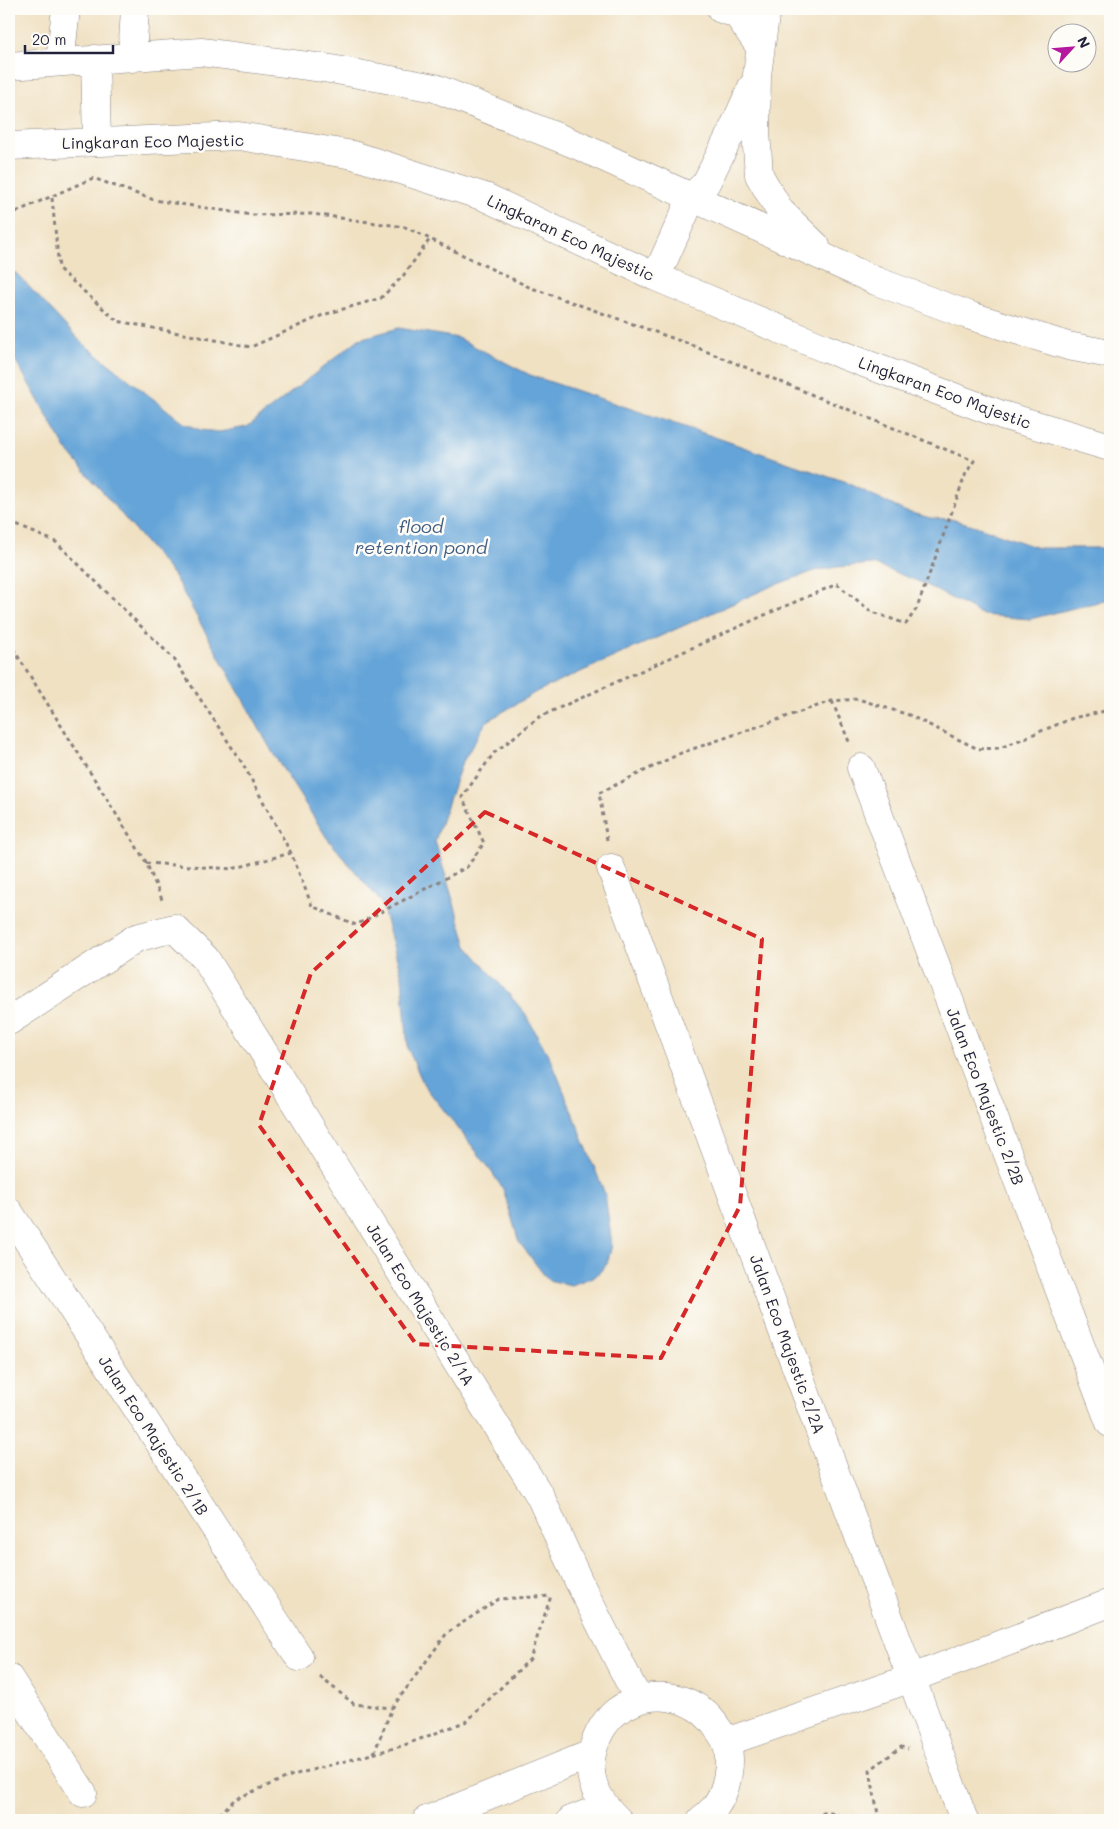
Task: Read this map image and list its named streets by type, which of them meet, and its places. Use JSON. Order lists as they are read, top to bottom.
{
  "streets": {
    "street": [
      "Lingkaran Eco Majestic",
      "Jalan Eco Majestic 2/2B",
      "Jalan Eco Majestic 2/1A",
      "Jalan Eco Majestic 2/2A",
      "Jalan Eco Majestic 2/1B"
    ]
  },
  "water": ["flood retention pond"],
  "scale_bar": "20 m",
  "north": "top right"
}
